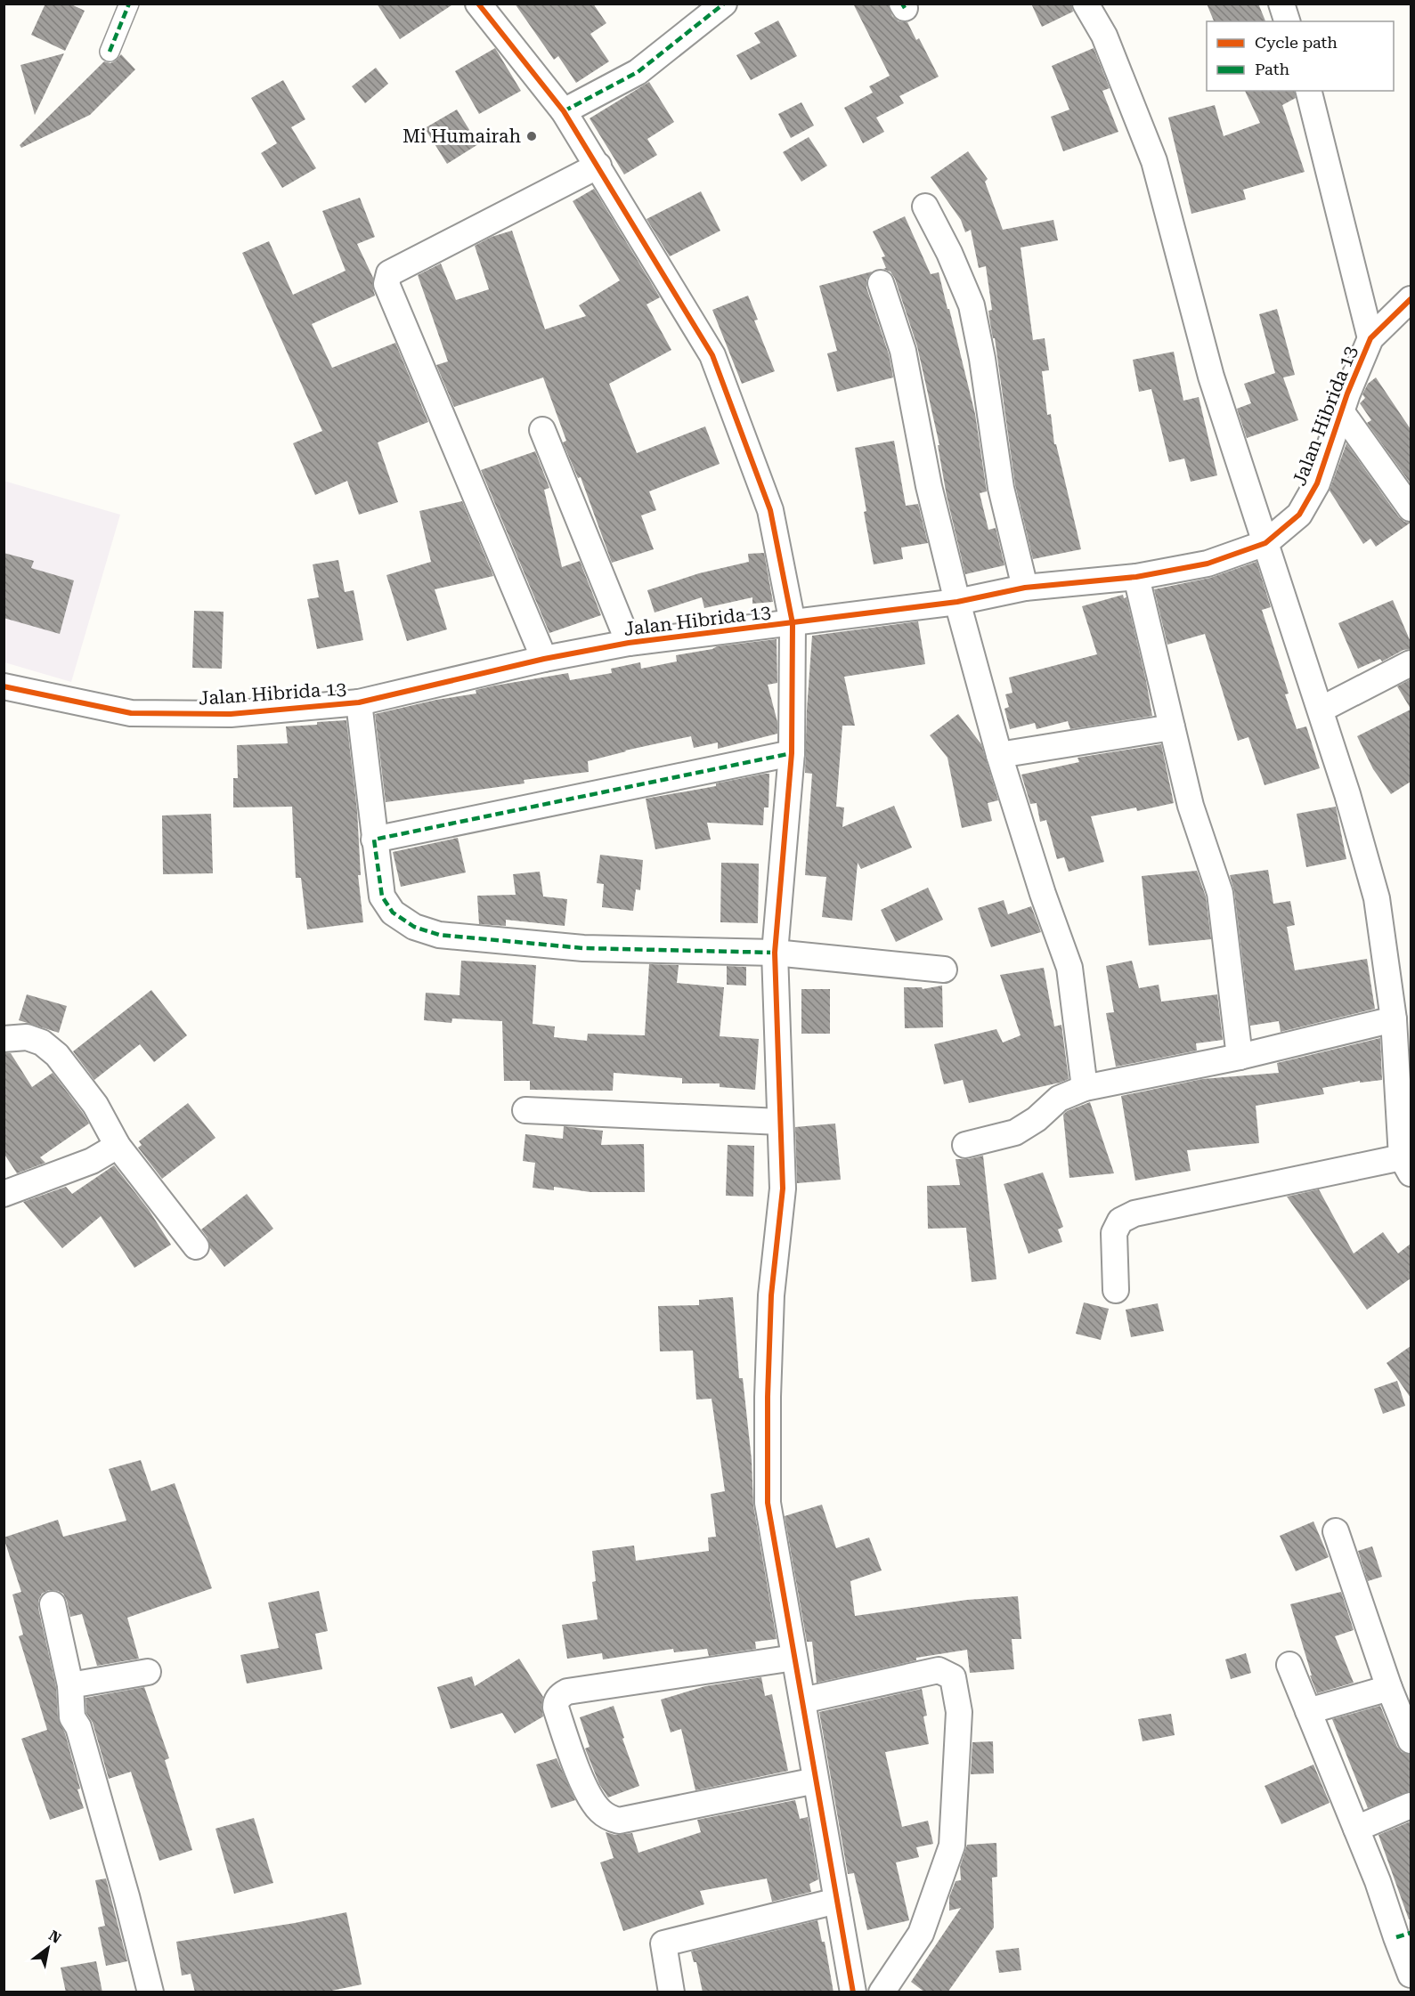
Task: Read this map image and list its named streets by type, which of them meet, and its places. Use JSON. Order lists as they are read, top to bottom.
{
  "streets": {
    "street": ["Jalan Hibrida 13"]
  },
  "places": ["Mi Humairah"],
  "legend": ["Cycle path", "Path"],
  "north": "top right"
}
